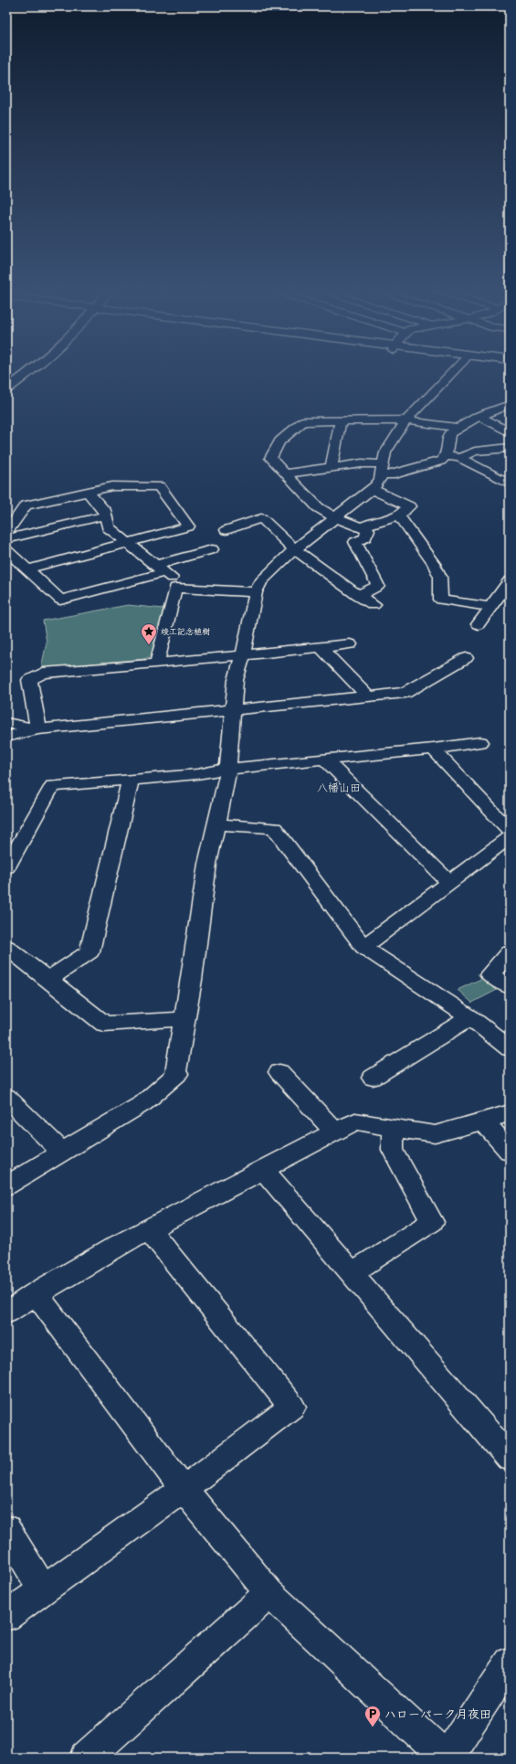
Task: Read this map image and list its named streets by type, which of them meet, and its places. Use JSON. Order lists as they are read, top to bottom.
{
  "districts": ["八幡山田"],
  "places": {
    "place": ["竣工記念植樹"],
    "parking": ["ハローパーク月夜田"]
  }
}
